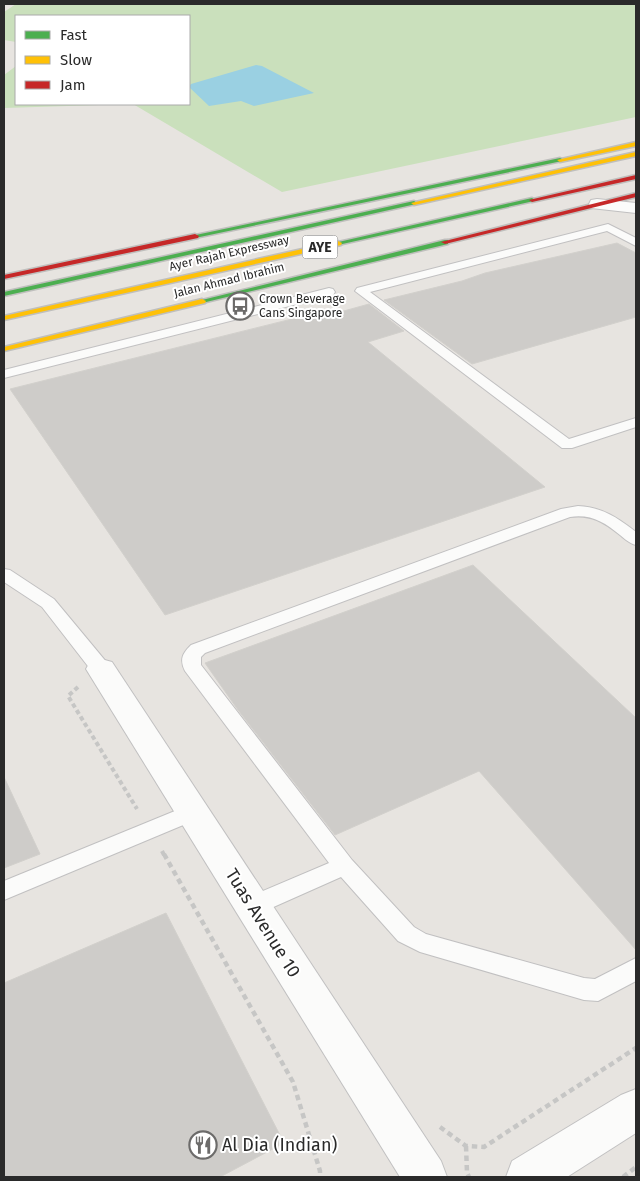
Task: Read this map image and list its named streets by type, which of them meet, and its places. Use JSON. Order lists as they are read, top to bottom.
{
  "streets": {
    "main road": ["AYE", "Ayer Rajah Expressway", "Jalan Ahmad Ibrahim"],
    "street": ["Tuas Avenue 10"]
  },
  "places": {
    "bus stop": ["Crown Beverage Cans Singapore"],
    "restaurant": ["Al Dia (Indian)"]
  },
  "legend": ["Fast", "Slow", "Jam"]
}
